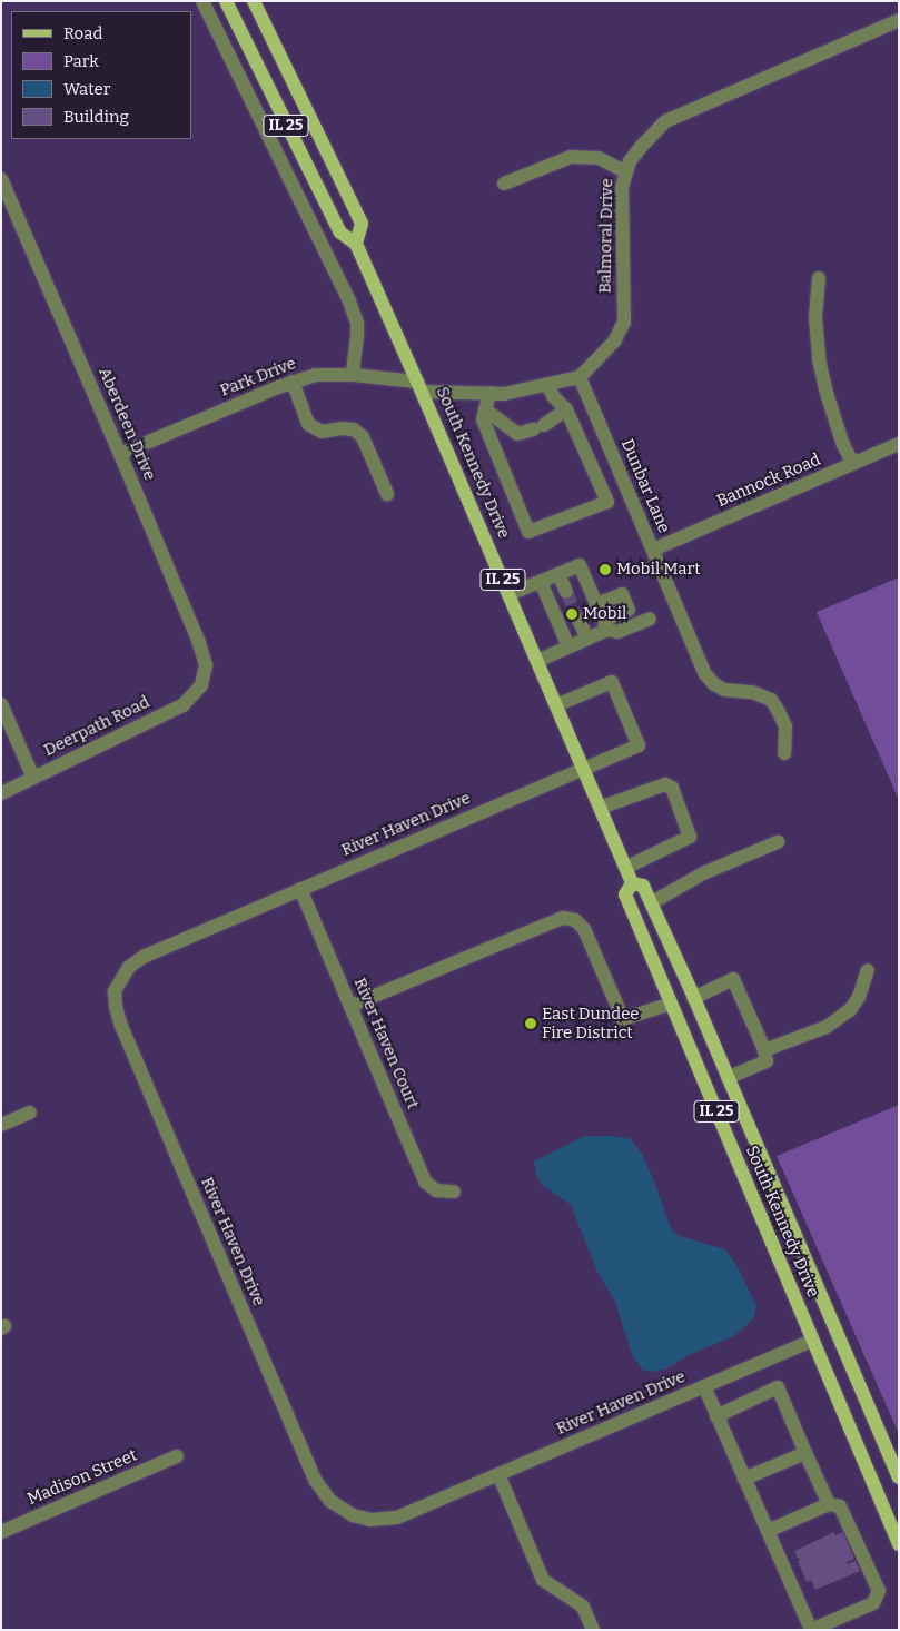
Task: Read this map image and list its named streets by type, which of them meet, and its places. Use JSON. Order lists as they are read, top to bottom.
{
  "streets": {
    "main road": ["IL 25", "South Kennedy Drive"],
    "street": [
      "Balmoral Drive",
      "Park Drive",
      "Aberdeen Drive",
      "Bannock Road",
      "Dunbar Lane",
      "Deerpath Road",
      "River Haven Drive",
      "River Haven Court",
      "Madison Street"
    ]
  },
  "crossings": [
    ["Balmoral Drive", "Dunbar Lane"],
    ["Park Drive", "Aberdeen Drive"],
    ["Park Drive", "South Kennedy Drive"],
    ["Aberdeen Drive", "Deerpath Road"],
    ["South Kennedy Drive", "River Haven Drive"],
    ["Bannock Road", "Dunbar Lane"],
    ["River Haven Drive", "River Haven Court"]
  ],
  "places": ["Mobil Mart", "Mobil", "East Dundee Fire District"],
  "legend": [
    "Road",
    "Park",
    "Water",
    "Building"
  ]
}
